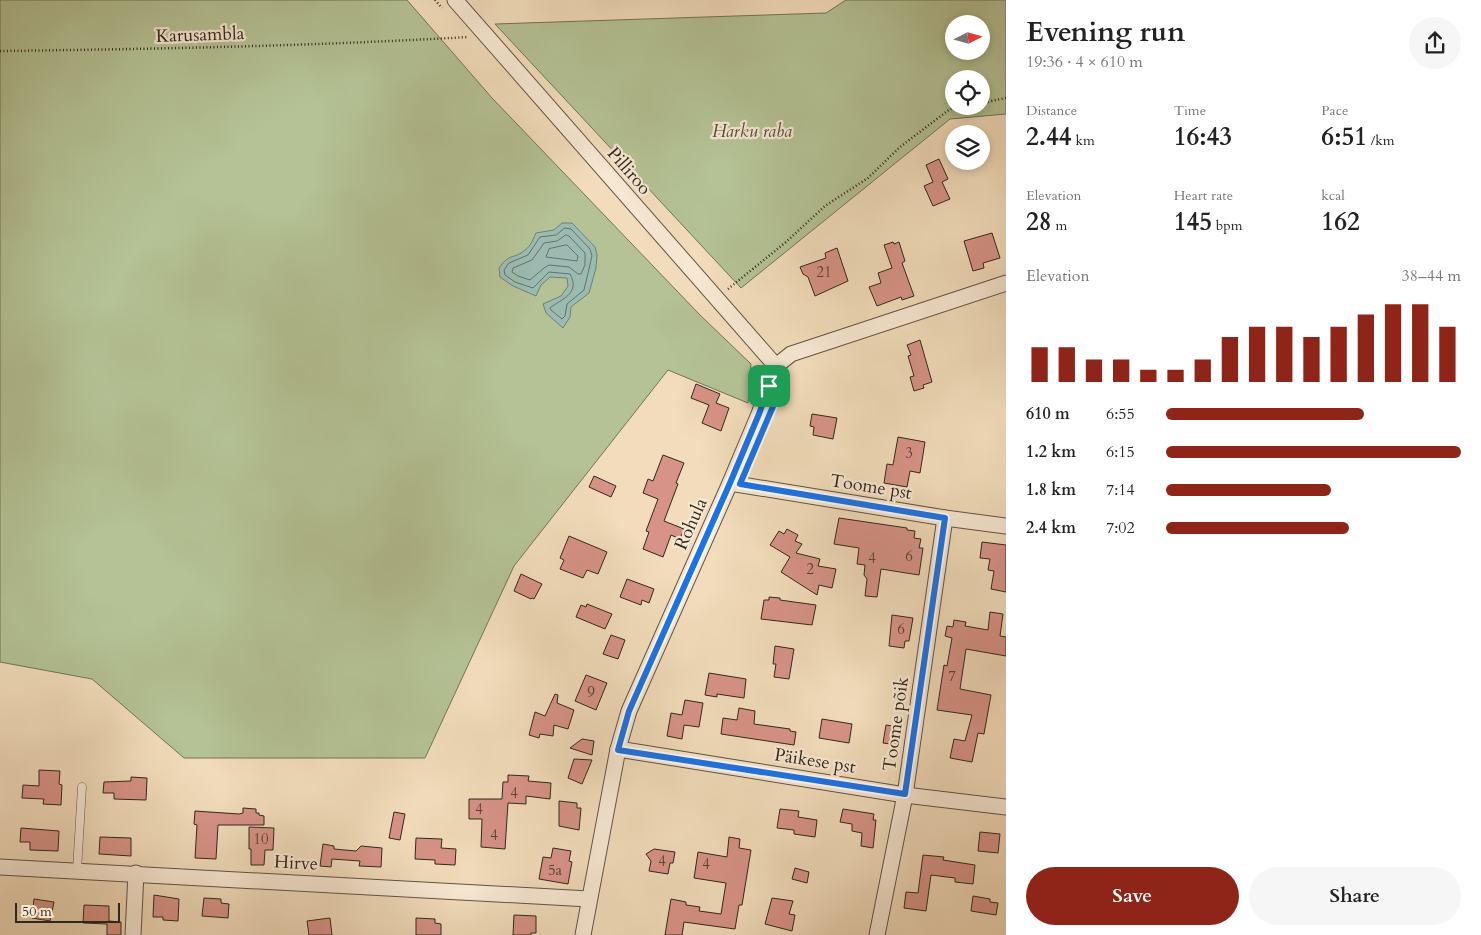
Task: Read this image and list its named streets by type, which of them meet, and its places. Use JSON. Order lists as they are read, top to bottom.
{
  "streets": {
    "street": [
      "Pilliroo",
      "Toome pst",
      "Rohula",
      "Toome põik",
      "Päikese pst",
      "Hirve"
    ],
    "path": ["Karusambla"]
  },
  "crossings": [
    ["Pilliroo", "Rohula"],
    ["Toome pst", "Rohula"],
    ["Toome pst", "Toome põik"],
    ["Rohula", "Päikese pst"],
    ["Rohula", "Hirve"],
    ["Toome põik", "Päikese pst"]
  ],
  "parks": ["Harku raba"],
  "house_numbers": [
    "21",
    "3",
    "6",
    "4",
    "2",
    "6",
    "7",
    "9",
    "4",
    "4",
    "4",
    "10",
    "4",
    "4",
    "5a"
  ],
  "scale_bar": "50 m",
  "north": "right",
  "page": {
    "heading": ["Evening run", "19:36 · 4 × 610 m"],
    "stats": [
      ["Distance", "2.44 km"],
      ["Time", "16:43"],
      ["Pace", "6:51 /km"],
      ["Elevation", "28 m"],
      ["Heart rate", "145 bpm"],
      ["kcal", "162"]
    ],
    "chart": ["Elevation", "38–44 m"],
    "list": [
      {
        "name": "610 m",
        "note": "6:55"
      },
      {
        "name": "1.2 km",
        "note": "6:15"
      },
      {
        "name": "1.8 km",
        "note": "7:14"
      },
      {
        "name": "2.4 km",
        "note": "7:02"
      }
    ],
    "buttons": ["Save", "Share"],
    "scale": "50 m"
  }
}
